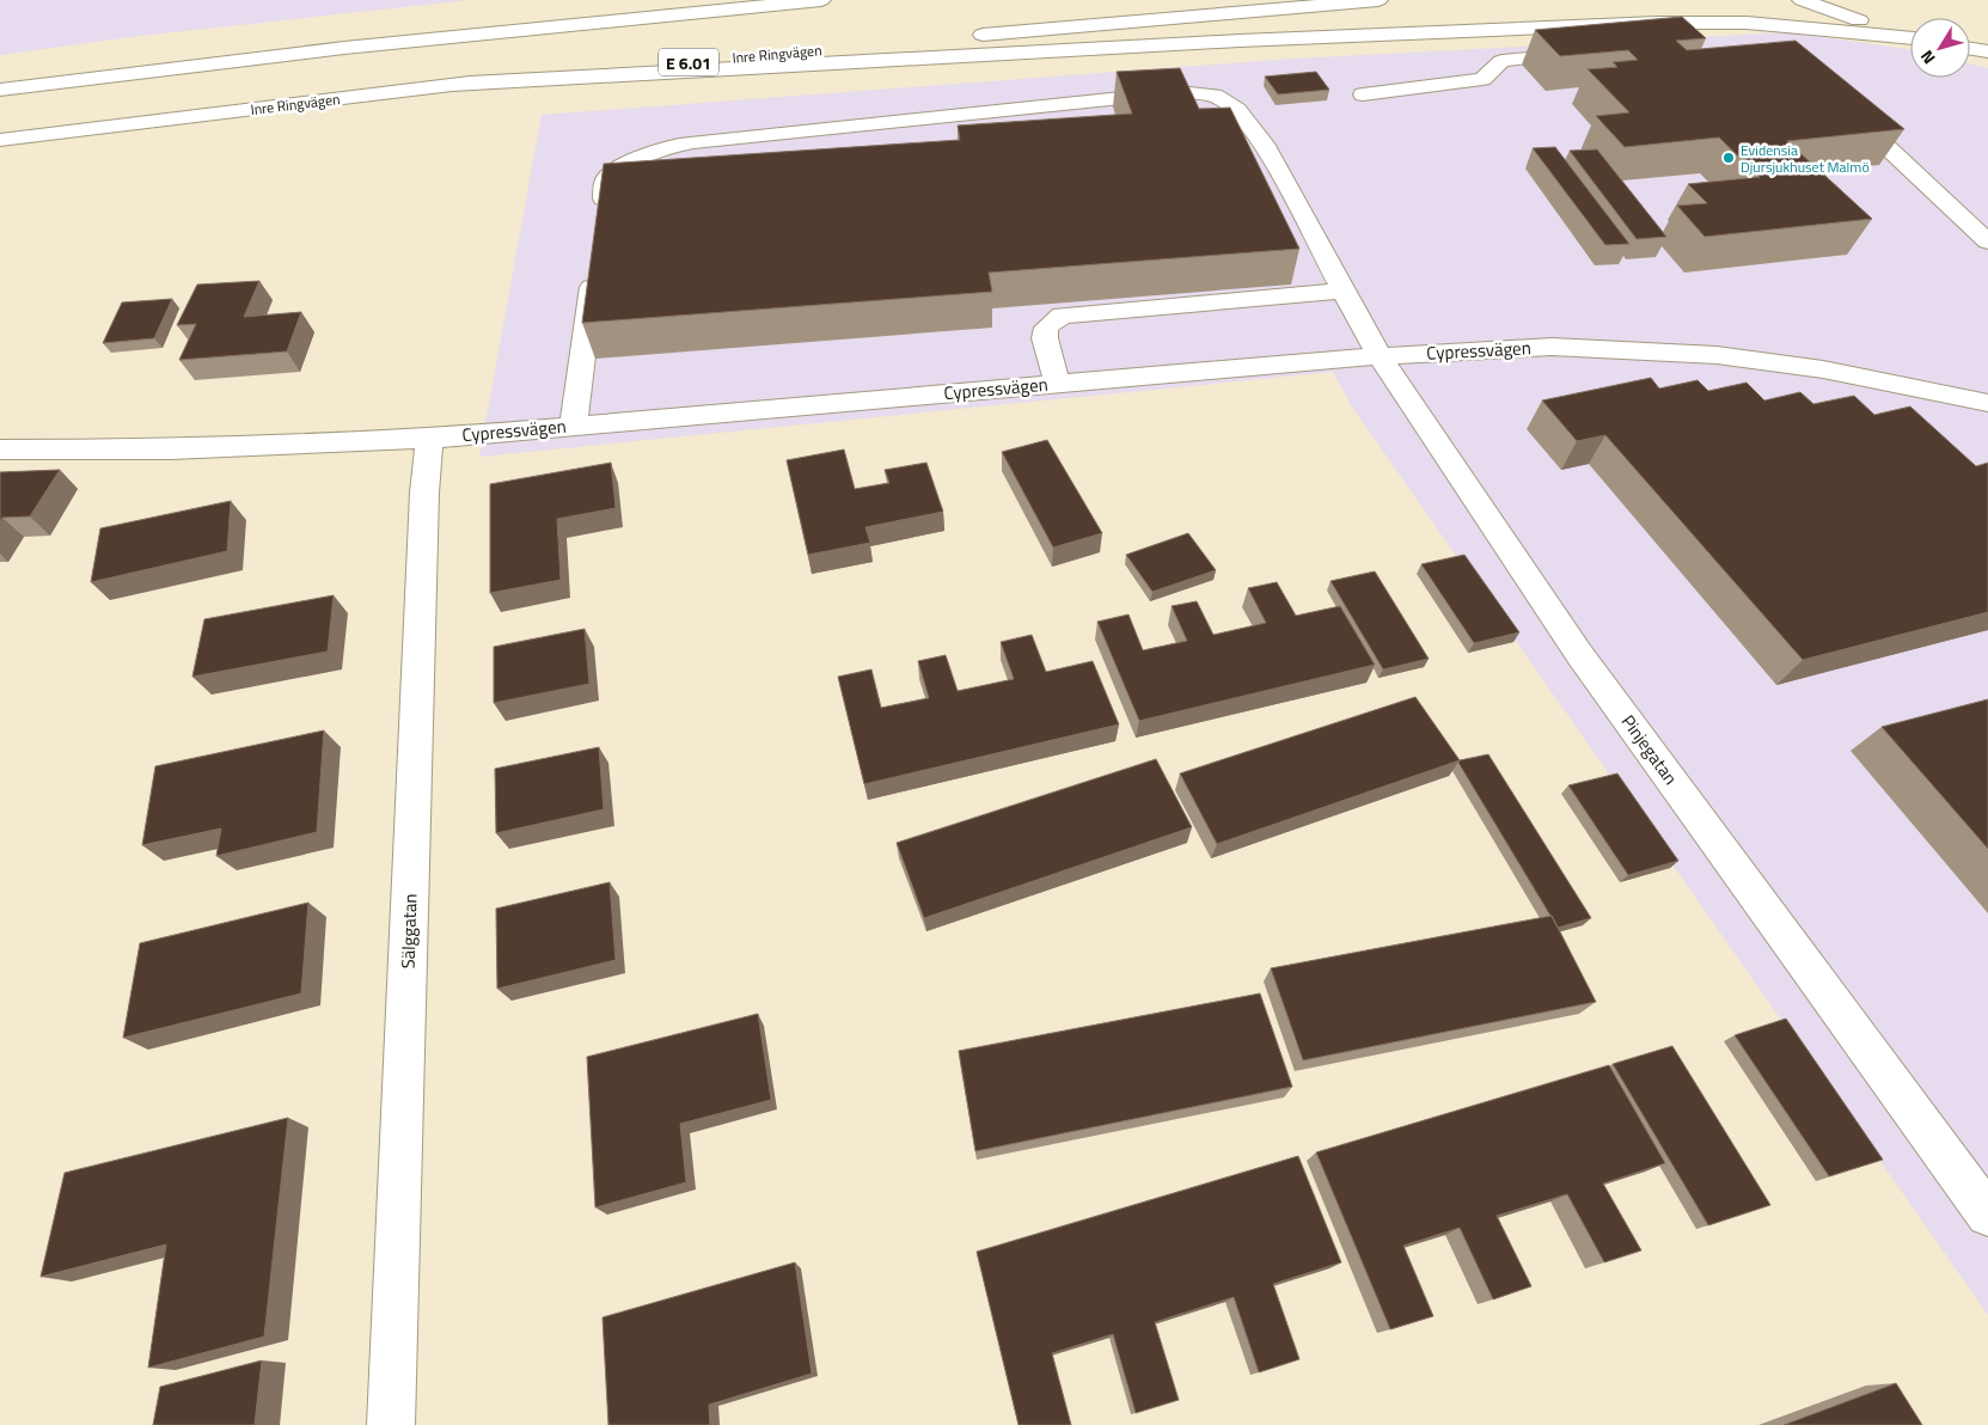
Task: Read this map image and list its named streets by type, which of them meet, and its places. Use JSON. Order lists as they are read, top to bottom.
{
  "streets": {
    "main road": [
      "Inre Ringvägen",
      "E 6.01",
      "Cypressvägen",
      "Pinjegatan",
      "Sälggatan"
    ]
  },
  "crossings": [
    ["Cypressvägen", "Pinjegatan"],
    ["Cypressvägen", "Sälggatan"]
  ],
  "places": ["Evidensia Djursjukhuset Malmö"],
  "north": "bottom left"
}
